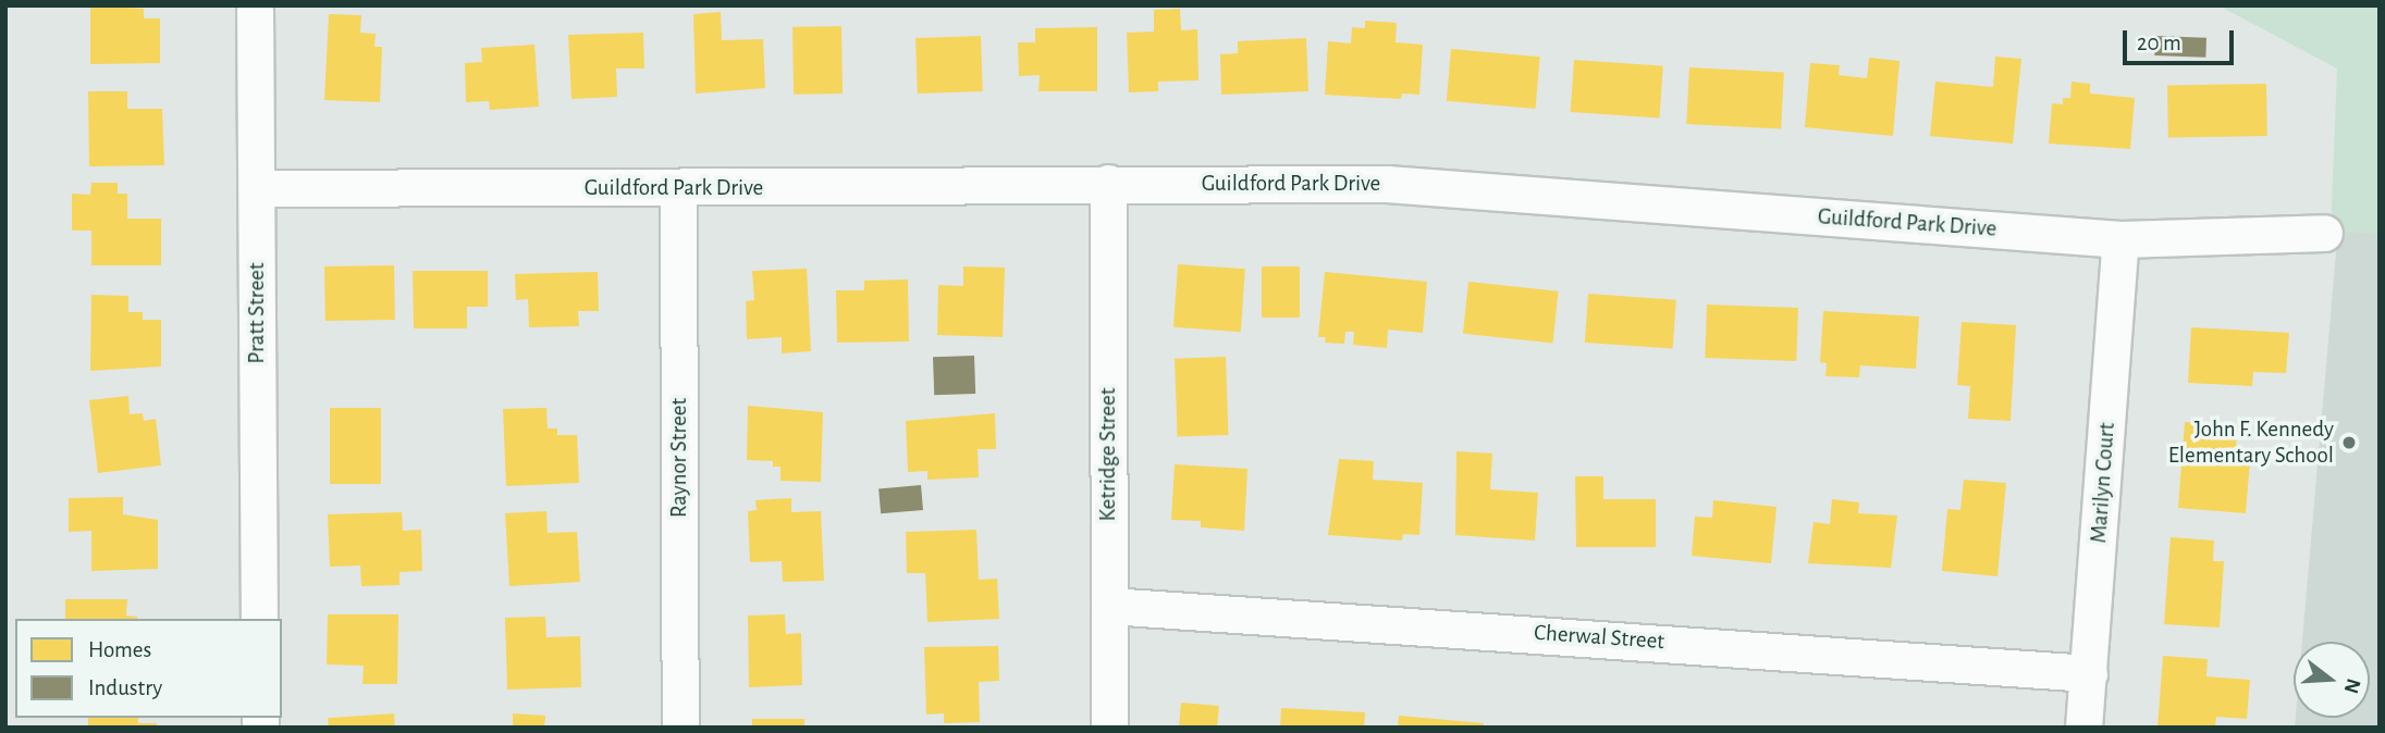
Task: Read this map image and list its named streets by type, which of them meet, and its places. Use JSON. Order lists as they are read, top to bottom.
{
  "streets": {
    "street": [
      "Guildford Park Drive",
      "Pratt Street",
      "Ketridge Street",
      "Raynor Street",
      "Marilyn Court",
      "Cherwal Street"
    ]
  },
  "crossings": [
    ["Guildford Park Drive", "Pratt Street"],
    ["Guildford Park Drive", "Ketridge Street"],
    ["Guildford Park Drive", "Raynor Street"],
    ["Guildford Park Drive", "Marilyn Court"],
    ["Ketridge Street", "Cherwal Street"],
    ["Marilyn Court", "Cherwal Street"]
  ],
  "places": ["John F. Kennedy Elementary School"],
  "legend": ["Homes", "Industry"],
  "scale_bar": "20 m",
  "north": "right"
}
